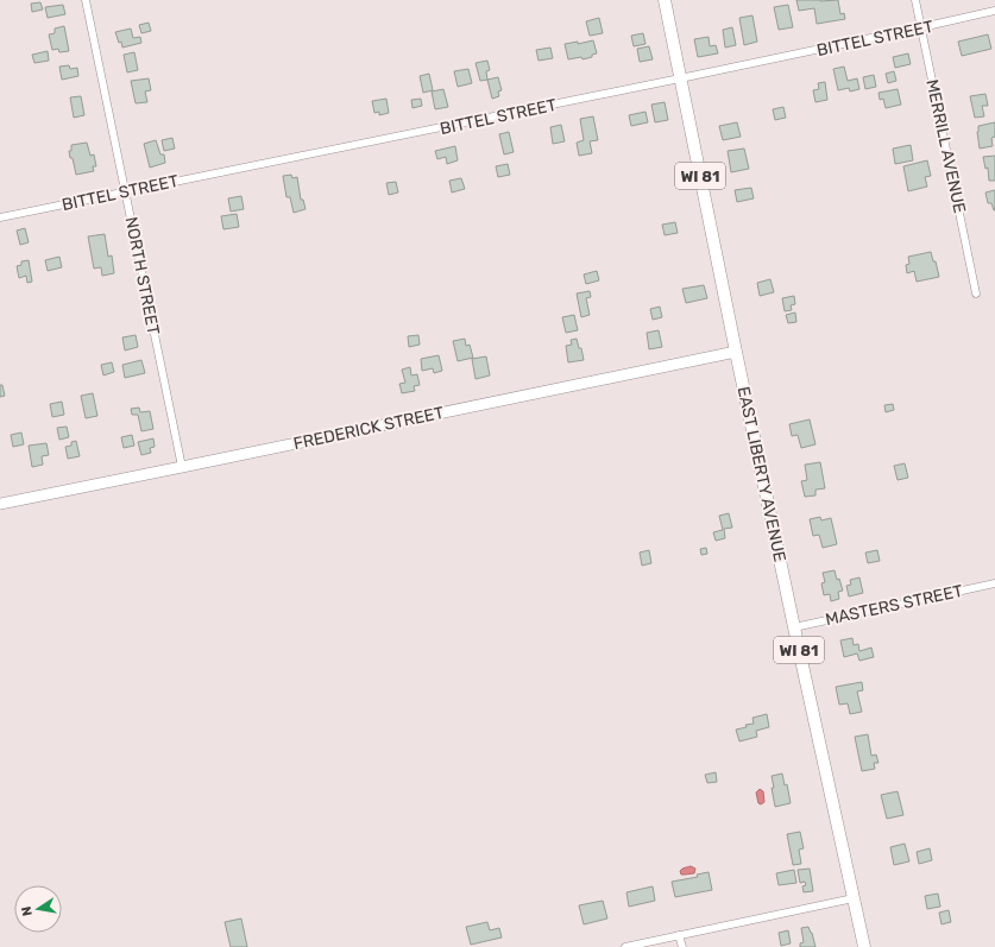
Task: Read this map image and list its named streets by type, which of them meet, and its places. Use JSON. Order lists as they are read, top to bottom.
{
  "streets": {
    "main road": ["WI 81", "EAST LIBERTY AVENUE"],
    "street": [
      "BITTEL STREET",
      "MERRILL AVENUE",
      "NORTH STREET",
      "FREDERICK STREET",
      "MASTERS STREET"
    ]
  },
  "crossings": [
    ["BITTEL STREET", "MERRILL AVENUE"],
    ["BITTEL STREET", "NORTH STREET"],
    ["BITTEL STREET", "EAST LIBERTY AVENUE"],
    ["NORTH STREET", "FREDERICK STREET"],
    ["FREDERICK STREET", "EAST LIBERTY AVENUE"],
    ["EAST LIBERTY AVENUE", "MASTERS STREET"]
  ],
  "north": "left"
}
